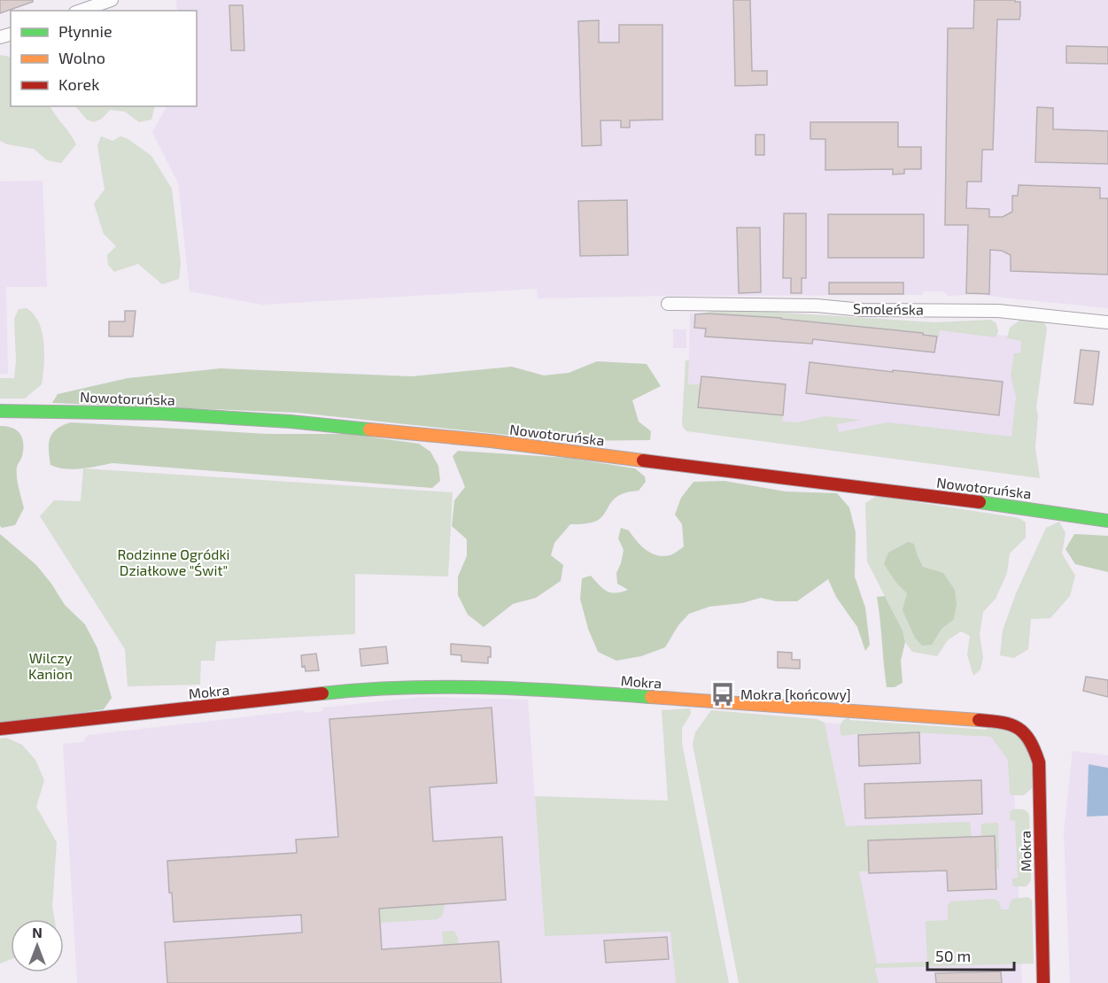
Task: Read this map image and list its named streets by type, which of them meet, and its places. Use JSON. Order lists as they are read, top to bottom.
{
  "streets": {
    "street": ["Smoleńska", "Nowotoruńska", "Mokra"]
  },
  "parks": ["Rodzinne Ogródki Działkowe \"Świt\"", "Wilczy Kanion"],
  "places": {
    "bus stop": ["Mokra [końcowy]"]
  },
  "legend": ["Płynnie", "Wolno", "Korek"],
  "scale_bar": "50 m",
  "north": "top"
}
